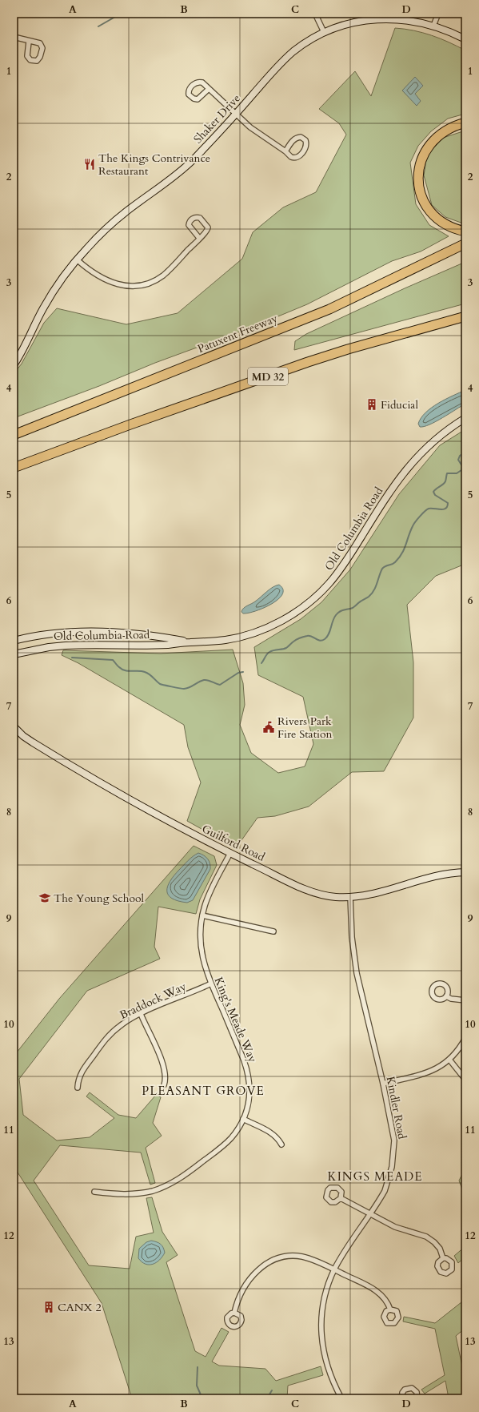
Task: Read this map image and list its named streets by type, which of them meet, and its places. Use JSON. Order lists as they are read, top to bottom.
{
  "streets": {
    "highway": ["Patuxent Freeway", "MD 32"],
    "street": [
      "Shaker Drive",
      "Old Columbia Road",
      "Guilford Road",
      "Braddock Way",
      "King's Meade Way",
      "Kindler Road"
    ]
  },
  "crossings": [
    ["Guilford Road", "King's Meade Way"],
    ["Guilford Road", "Kindler Road"],
    ["Braddock Way", "King's Meade Way"]
  ],
  "districts": ["PLEASANT GROVE", "KINGS MEADE"],
  "places": {
    "restaurant": ["The Kings Contrivance Restaurant"],
    "building": ["Fiducial", "CANX 2"],
    "public building": ["Rivers Park Fire Station"],
    "school or university": ["The Young School"]
  },
  "grid": {
    "columns": [
      "A",
      "B",
      "C",
      "D"
    ],
    "rows": [
      "1",
      "2",
      "3",
      "4",
      "5",
      "6",
      "7",
      "8",
      "9",
      "10",
      "11",
      "12",
      "13"
    ]
  }
}
